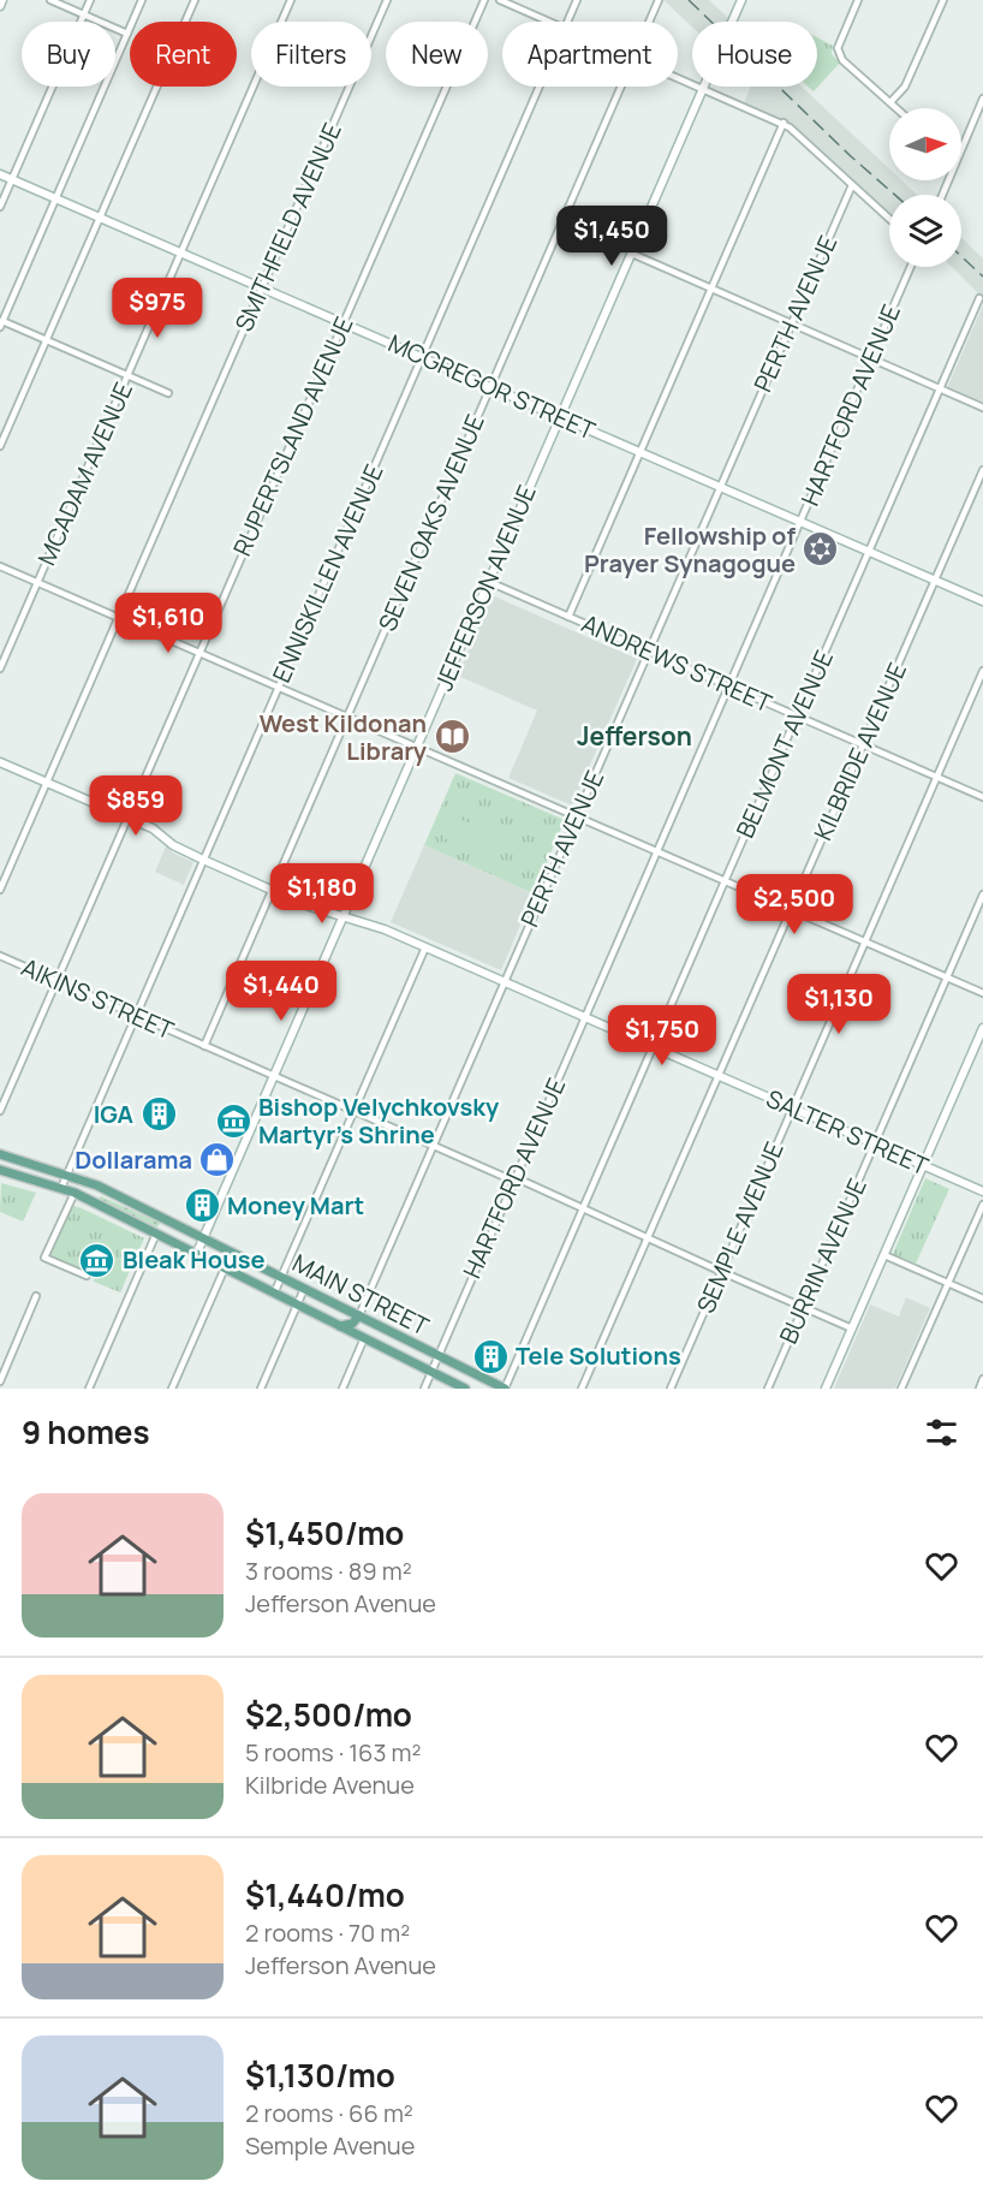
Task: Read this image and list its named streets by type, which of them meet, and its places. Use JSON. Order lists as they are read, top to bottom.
{
  "streets": {
    "main road": [
      "MCGREGOR STREET",
      "JEFFERSON AVENUE",
      "SALTER STREET",
      "MAIN STREET"
    ],
    "street": [
      "SMITHFIELD AVENUE",
      "PERTH AVENUE",
      "HARTFORD AVENUE",
      "RUPERTSLAND AVENUE",
      "MCADAM AVENUE",
      "SEVEN OAKS AVENUE",
      "ENNISKILLEN AVENUE",
      "ANDREWS STREET",
      "BELMONT AVENUE",
      "KILBRIDE AVENUE",
      "AIKINS STREET",
      "SEMPLE AVENUE",
      "BURRIN AVENUE"
    ]
  },
  "crossings": [
    ["SMITHFIELD AVENUE", "MCGREGOR STREET"],
    ["SMITHFIELD AVENUE", "SALTER STREET"],
    ["PERTH AVENUE", "MCGREGOR STREET"],
    ["PERTH AVENUE", "ANDREWS STREET"],
    ["PERTH AVENUE", "AIKINS STREET"],
    ["PERTH AVENUE", "SALTER STREET"],
    ["PERTH AVENUE", "MAIN STREET"],
    ["MCGREGOR STREET", "HARTFORD AVENUE"],
    ["MCGREGOR STREET", "RUPERTSLAND AVENUE"],
    ["MCGREGOR STREET", "MCADAM AVENUE"],
    ["MCGREGOR STREET", "SEVEN OAKS AVENUE"],
    ["MCGREGOR STREET", "ENNISKILLEN AVENUE"],
    ["MCGREGOR STREET", "JEFFERSON AVENUE"],
    ["MCGREGOR STREET", "BELMONT AVENUE"],
    ["MCGREGOR STREET", "KILBRIDE AVENUE"],
    ["HARTFORD AVENUE", "ANDREWS STREET"],
    ["HARTFORD AVENUE", "AIKINS STREET"],
    ["HARTFORD AVENUE", "SALTER STREET"],
    ["HARTFORD AVENUE", "MAIN STREET"],
    ["RUPERTSLAND AVENUE", "AIKINS STREET"],
    ["RUPERTSLAND AVENUE", "SALTER STREET"],
    ["SEVEN OAKS AVENUE", "AIKINS STREET"],
    ["SEVEN OAKS AVENUE", "SALTER STREET"],
    ["ENNISKILLEN AVENUE", "AIKINS STREET"],
    ["ENNISKILLEN AVENUE", "SALTER STREET"],
    ["ENNISKILLEN AVENUE", "MAIN STREET"],
    ["JEFFERSON AVENUE", "ANDREWS STREET"],
    ["JEFFERSON AVENUE", "AIKINS STREET"],
    ["JEFFERSON AVENUE", "SALTER STREET"],
    ["JEFFERSON AVENUE", "MAIN STREET"],
    ["ANDREWS STREET", "BELMONT AVENUE"],
    ["ANDREWS STREET", "KILBRIDE AVENUE"],
    ["ANDREWS STREET", "SEMPLE AVENUE"],
    ["BELMONT AVENUE", "AIKINS STREET"],
    ["BELMONT AVENUE", "SALTER STREET"],
    ["BELMONT AVENUE", "MAIN STREET"],
    ["KILBRIDE AVENUE", "AIKINS STREET"],
    ["KILBRIDE AVENUE", "SALTER STREET"],
    ["AIKINS STREET", "SEMPLE AVENUE"],
    ["AIKINS STREET", "BURRIN AVENUE"],
    ["SALTER STREET", "SEMPLE AVENUE"],
    ["SALTER STREET", "BURRIN AVENUE"]
  ],
  "districts": ["Jefferson"],
  "places": {
    "synagogue": ["Fellowship of Prayer Synagogue"],
    "library": ["West Kildonan Library"],
    "building": ["IGA", "Money Mart", "Tele Solutions"],
    "museum": ["Bishop Velychkovsky Martyr’s Shrine", "Bleak House"],
    "shop": ["Dollarama"]
  },
  "north": "right",
  "page": {
    "chip": [
      "Buy",
      "Rent",
      "Filters",
      "New",
      "Apartment",
      "House"
    ],
    "price": [
      "$1,450",
      "$975",
      "$1,610",
      "$859",
      "$1,180",
      "$2,500",
      "$1,440",
      "$1,130",
      "$1,750"
    ],
    "heading": "9 homes",
    "list": [
      {
        "name": "$1,450/mo",
        "note": "3 rooms · 89 m² · Jefferson Avenue"
      },
      {
        "name": "$2,500/mo",
        "note": "5 rooms · 163 m² · Kilbride Avenue"
      },
      {
        "name": "$1,440/mo",
        "note": "2 rooms · 70 m² · Jefferson Avenue"
      },
      {
        "name": "$1,130/mo",
        "note": "2 rooms · 66 m² · Semple Avenue"
      }
    ]
  }
}
